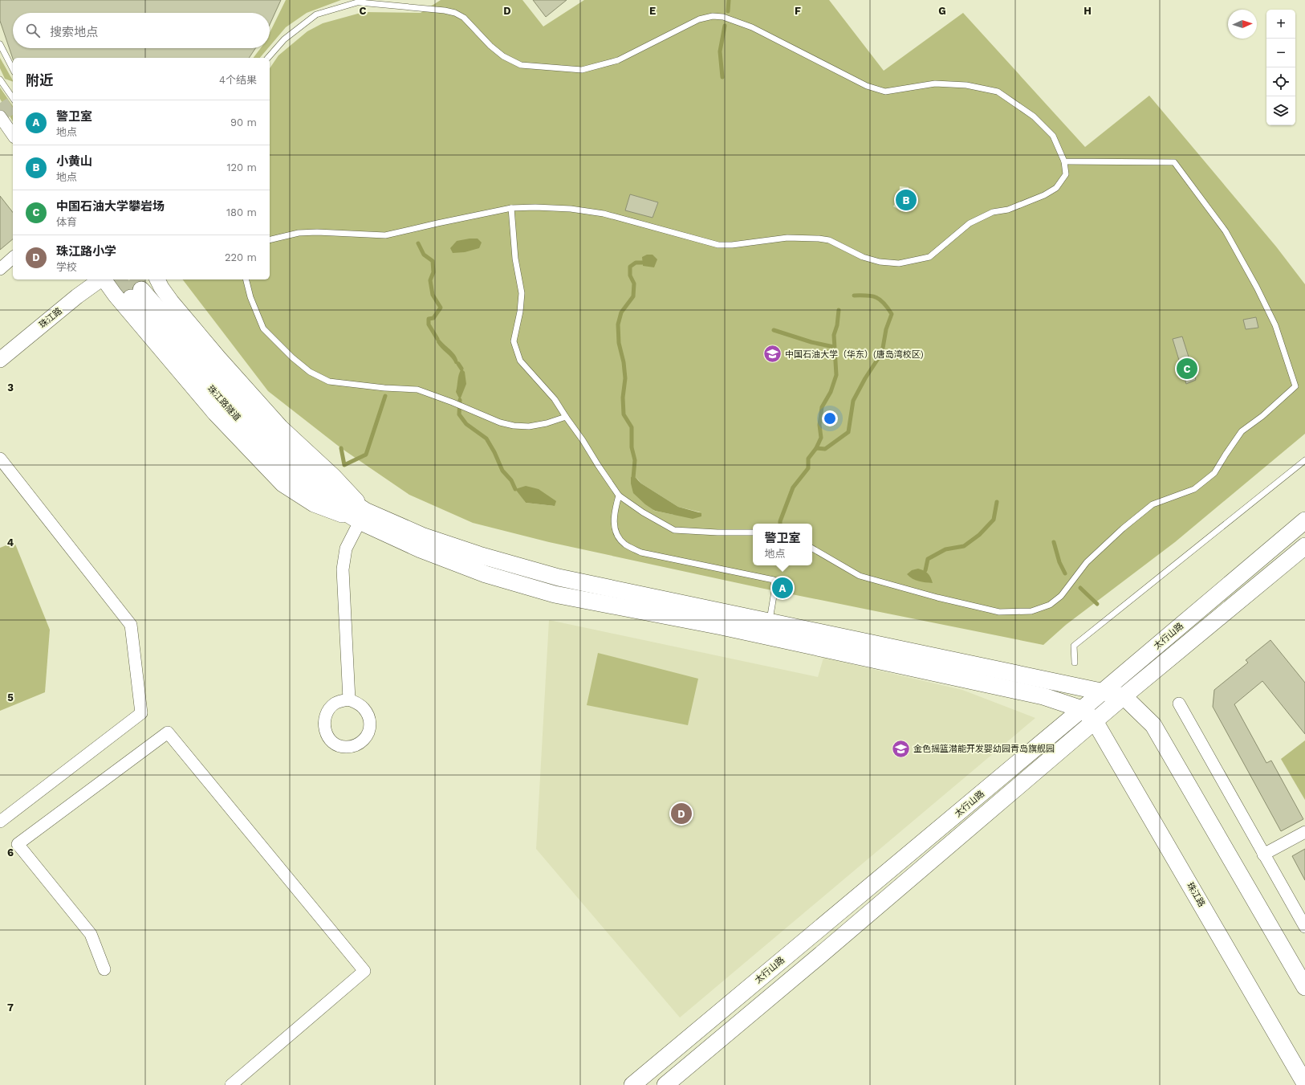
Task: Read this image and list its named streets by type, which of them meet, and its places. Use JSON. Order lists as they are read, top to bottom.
{
  "streets": {
    "main road": ["珠江路", "珠江路隧道", "太行山路"]
  },
  "crossings": [
    ["珠江路", "太行山路"]
  ],
  "places": {
    "school or university": ["中国石油大学（华东）(唐岛湾校区)", "金色摇篮潜能开发婴幼园青岛旗舰园"]
  },
  "north": "right",
  "page": {
    "map_buttons": ["+", "−"],
    "search": "搜索地点",
    "heading": ["附近", "4个结果"],
    "list": [
      {
        "mark": "A",
        "name": "警卫室",
        "note": "地点",
        "value": "90 m"
      },
      {
        "mark": "B",
        "name": "小黄山",
        "note": "地点",
        "value": "120 m"
      },
      {
        "mark": "C",
        "name": "中国石油大学攀岩场",
        "note": "体育",
        "value": "180 m"
      },
      {
        "mark": "D",
        "name": "珠江路小学",
        "note": "学校",
        "value": "220 m"
      }
    ],
    "pins": [
      "B",
      "C",
      "A",
      "D"
    ],
    "popup": ["警卫室", "地点"]
  },
  "grid": {
    "columns": [
      "C",
      "D",
      "E",
      "F",
      "G",
      "H"
    ],
    "rows": [
      "3",
      "4",
      "5",
      "6",
      "7"
    ]
  }
}
